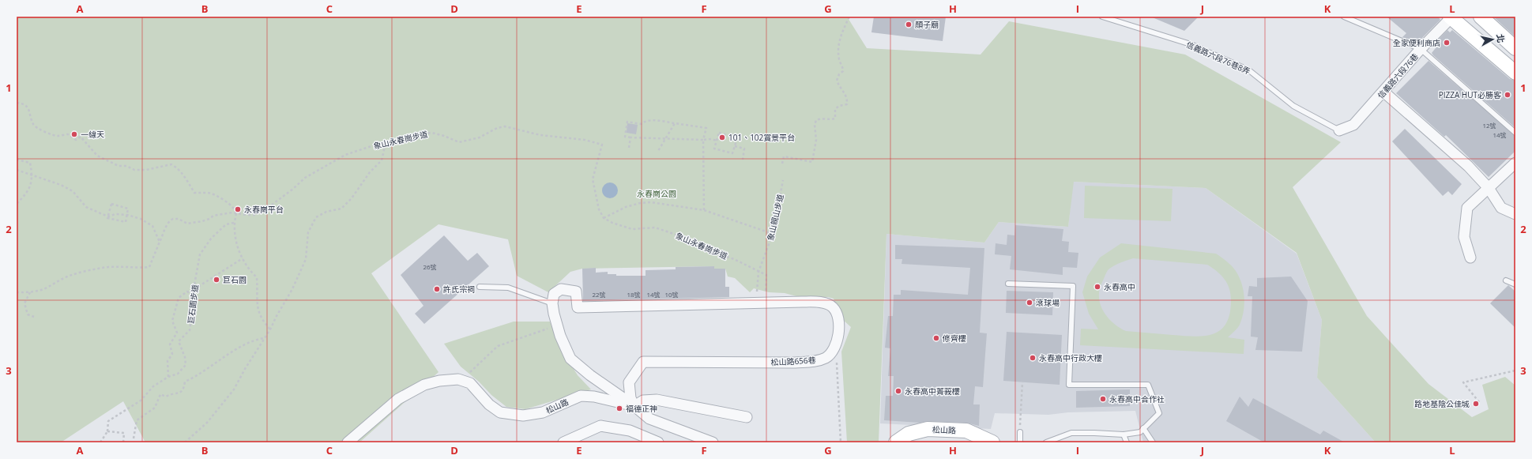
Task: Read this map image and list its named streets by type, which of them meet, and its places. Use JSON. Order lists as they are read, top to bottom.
{
  "streets": {
    "street": ["信義路六段76巷", "松山路656巷", "松山路"],
    "lane": ["信義路六段76巷8弄"],
    "path": ["象山永春崗步道", "象山親山步道", "巨石園步道"]
  },
  "crossings": [
    ["信義路六段76巷8弄", "信義路六段76巷"],
    ["象山永春崗步道", "象山親山步道"]
  ],
  "parks": ["永春崗公園"],
  "places": [
    "顏子廟",
    "全家便利商店",
    "PIZZA HUT必勝客",
    "一線天",
    "101、102賞景平台",
    "永春崗平台",
    "巨石園",
    "永春高中",
    "許氏宗祠",
    "滾球場",
    "修齊樓",
    "永春高中行政大樓",
    "永春高中菁莪樓",
    "永春高中合作社",
    "路地基陰公佳城",
    "福德正神"
  ],
  "house_numbers": [
    "12號",
    "14號",
    "26號",
    "22號",
    "18號",
    "14號",
    "10號"
  ],
  "north": "right",
  "grid": {
    "columns": [
      "A",
      "B",
      "C",
      "D",
      "E",
      "F",
      "G",
      "H",
      "I",
      "J",
      "K",
      "L"
    ],
    "rows": ["1", "2", "3"]
  }
}
